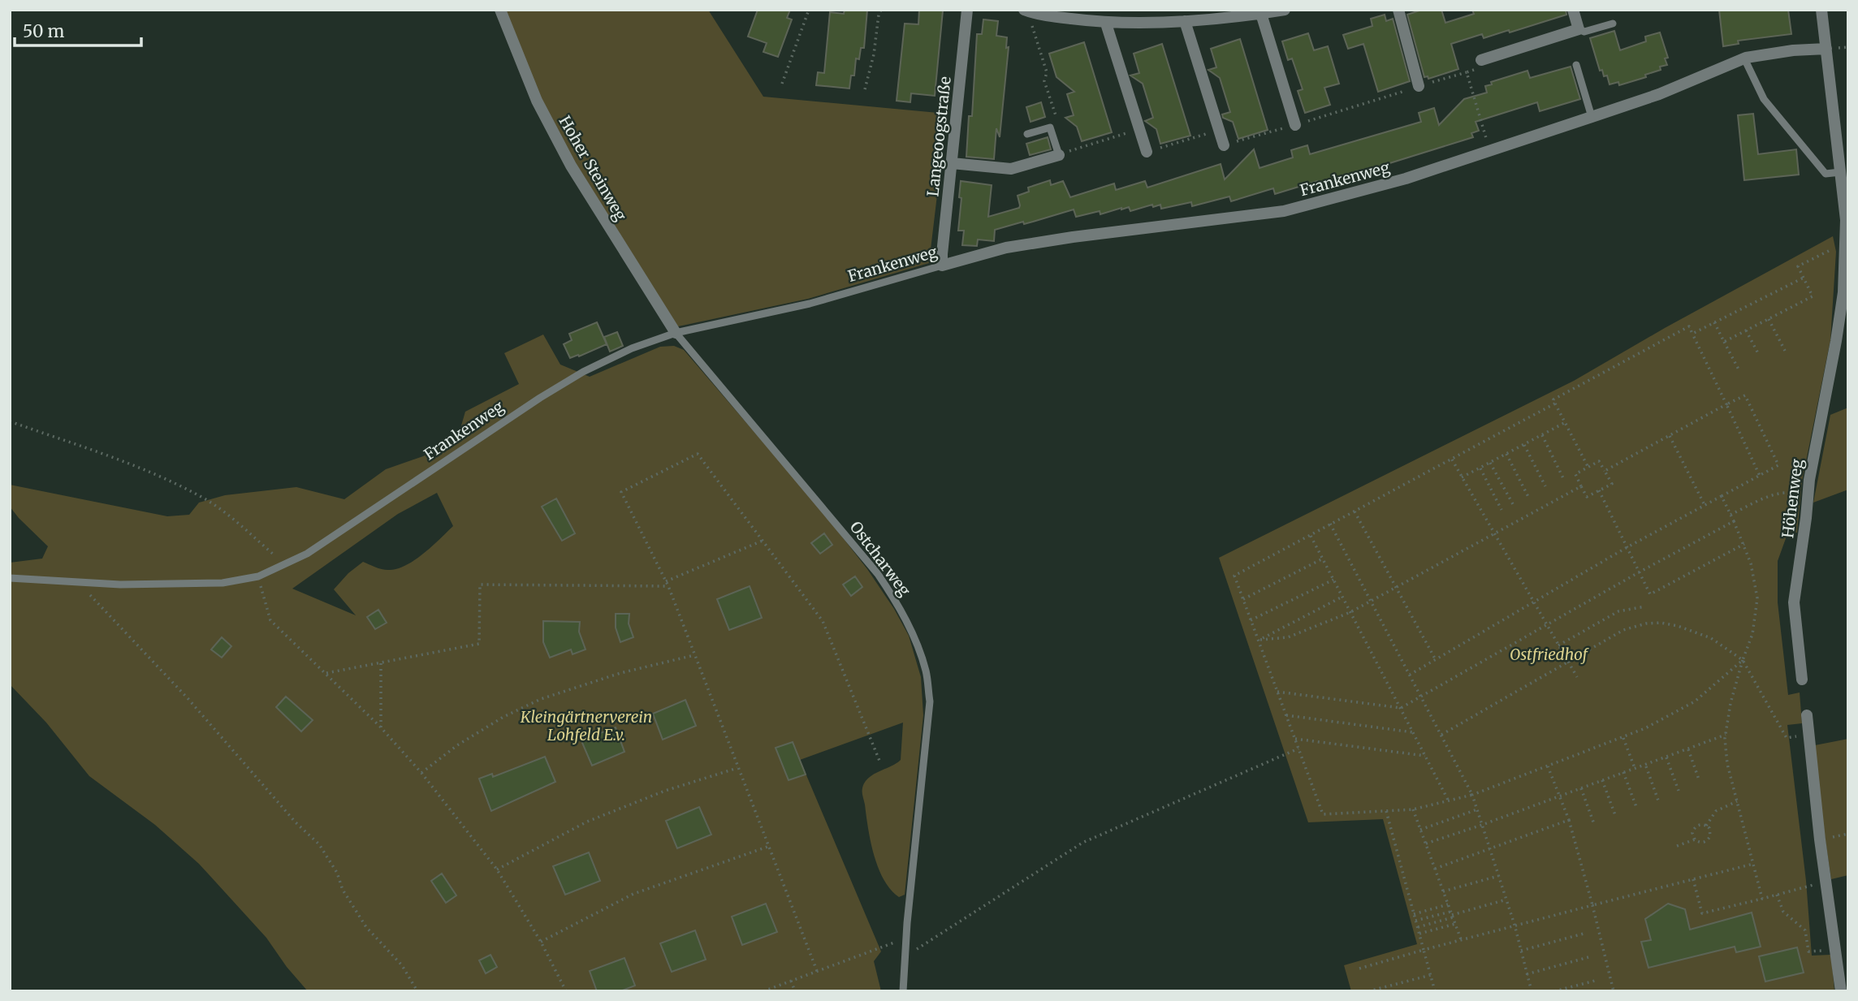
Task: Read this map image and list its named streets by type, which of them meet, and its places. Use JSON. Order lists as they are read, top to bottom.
{
  "streets": {
    "street": [
      "Langeoogstraße",
      "Hoher Steinweg",
      "Frankenweg",
      "Höhenweg"
    ],
    "lane": ["Ostcharweg"]
  },
  "crossings": [
    ["Langeoogstraße", "Frankenweg"],
    ["Hoher Steinweg", "Frankenweg"],
    ["Hoher Steinweg", "Ostcharweg"],
    ["Frankenweg", "Höhenweg"],
    ["Frankenweg", "Ostcharweg"]
  ],
  "parks": ["Ostfriedhof", "Kleingärtnerverein Lohfeld E.v."],
  "scale_bar": "50 m"
}
